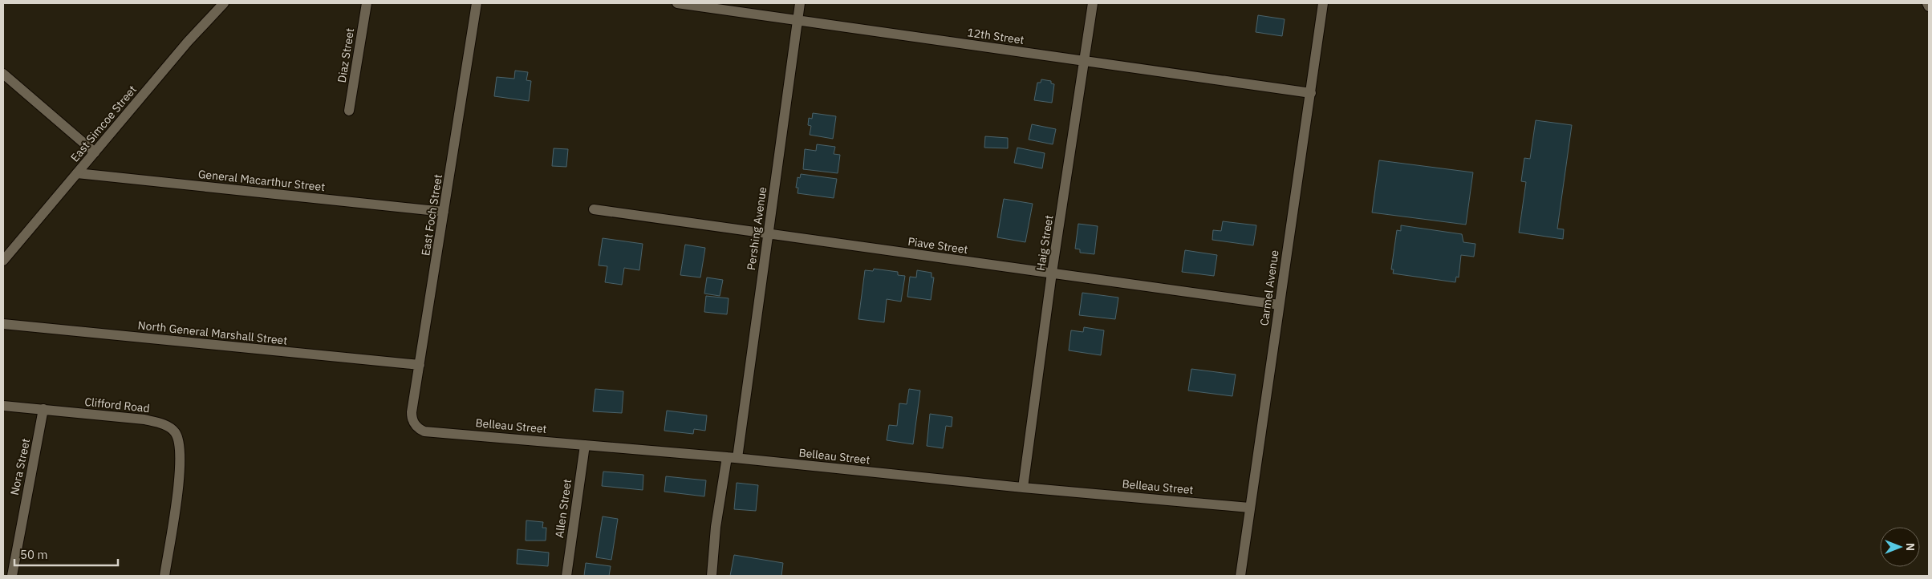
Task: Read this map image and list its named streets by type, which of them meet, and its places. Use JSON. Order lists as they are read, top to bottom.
{
  "streets": {
    "street": [
      "12th Street",
      "Diaz Street",
      "East Simcoe Street",
      "General Macarthur Street",
      "East Foch Street",
      "Pershing Avenue",
      "Haig Street",
      "Piave Street",
      "Carmel Avenue",
      "North General Marshall Street",
      "Clifford Road",
      "Belleau Street",
      "Nora Street",
      "Allen Street"
    ]
  },
  "crossings": [
    ["12th Street", "Pershing Avenue"],
    ["12th Street", "Haig Street"],
    ["12th Street", "Carmel Avenue"],
    ["East Simcoe Street", "General Macarthur Street"],
    ["General Macarthur Street", "East Foch Street"],
    ["East Foch Street", "North General Marshall Street"],
    ["East Foch Street", "Belleau Street"],
    ["Pershing Avenue", "Piave Street"],
    ["Pershing Avenue", "Belleau Street"],
    ["Haig Street", "Piave Street"],
    ["Haig Street", "Belleau Street"],
    ["Piave Street", "Carmel Avenue"],
    ["Carmel Avenue", "Belleau Street"],
    ["Clifford Road", "Nora Street"],
    ["Belleau Street", "Allen Street"]
  ],
  "scale_bar": "50 m",
  "north": "right"
}
